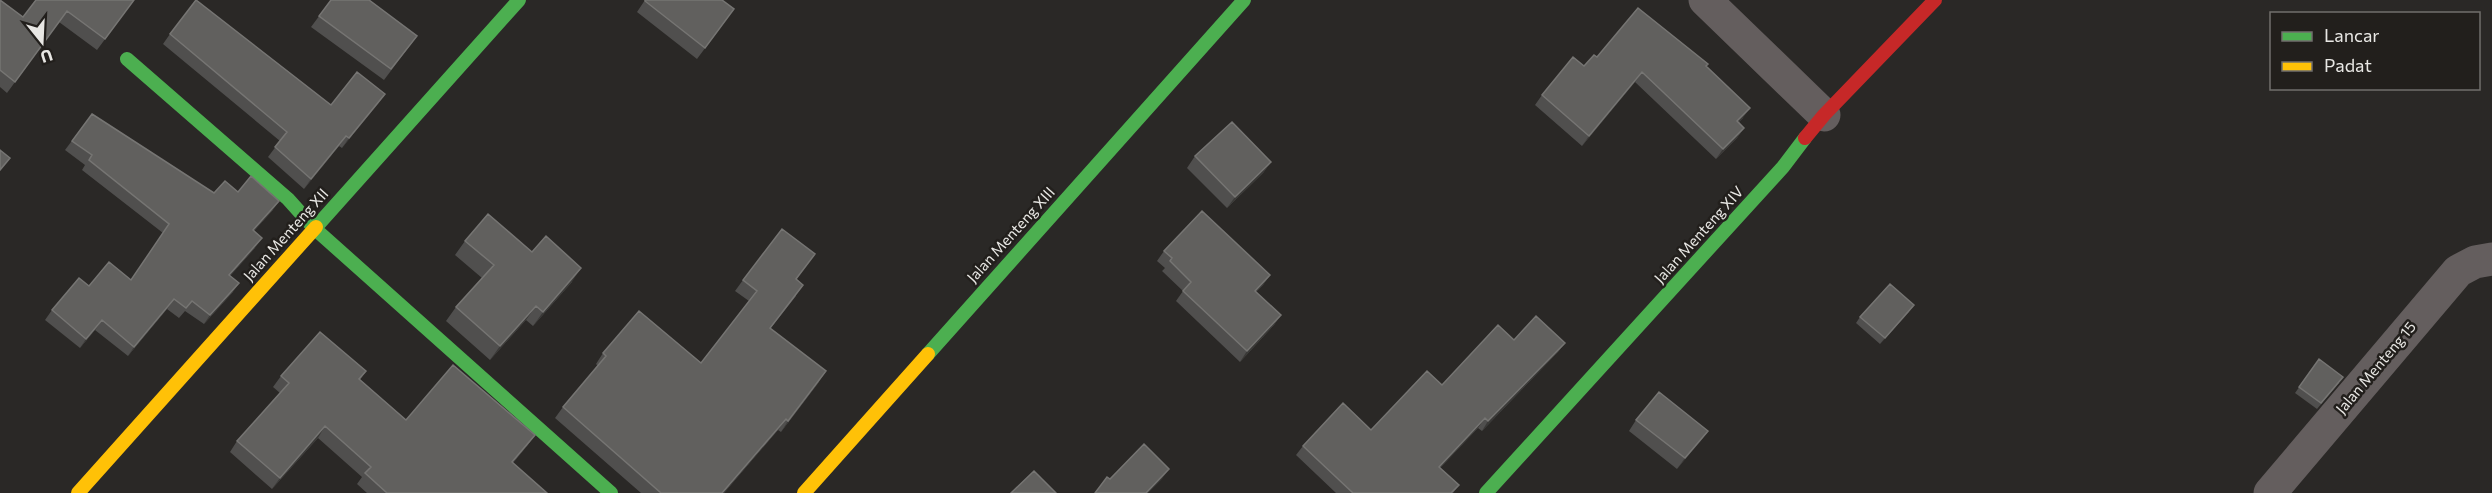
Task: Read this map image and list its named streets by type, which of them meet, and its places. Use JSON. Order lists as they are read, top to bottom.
{
  "streets": {
    "street": [
      "Jalan Menteng XII",
      "Jalan Menteng XIII",
      "Jalan Menteng XIV",
      "Jalan Menteng 15"
    ]
  },
  "legend": ["Lancar", "Padat"],
  "north": "bottom"
}
